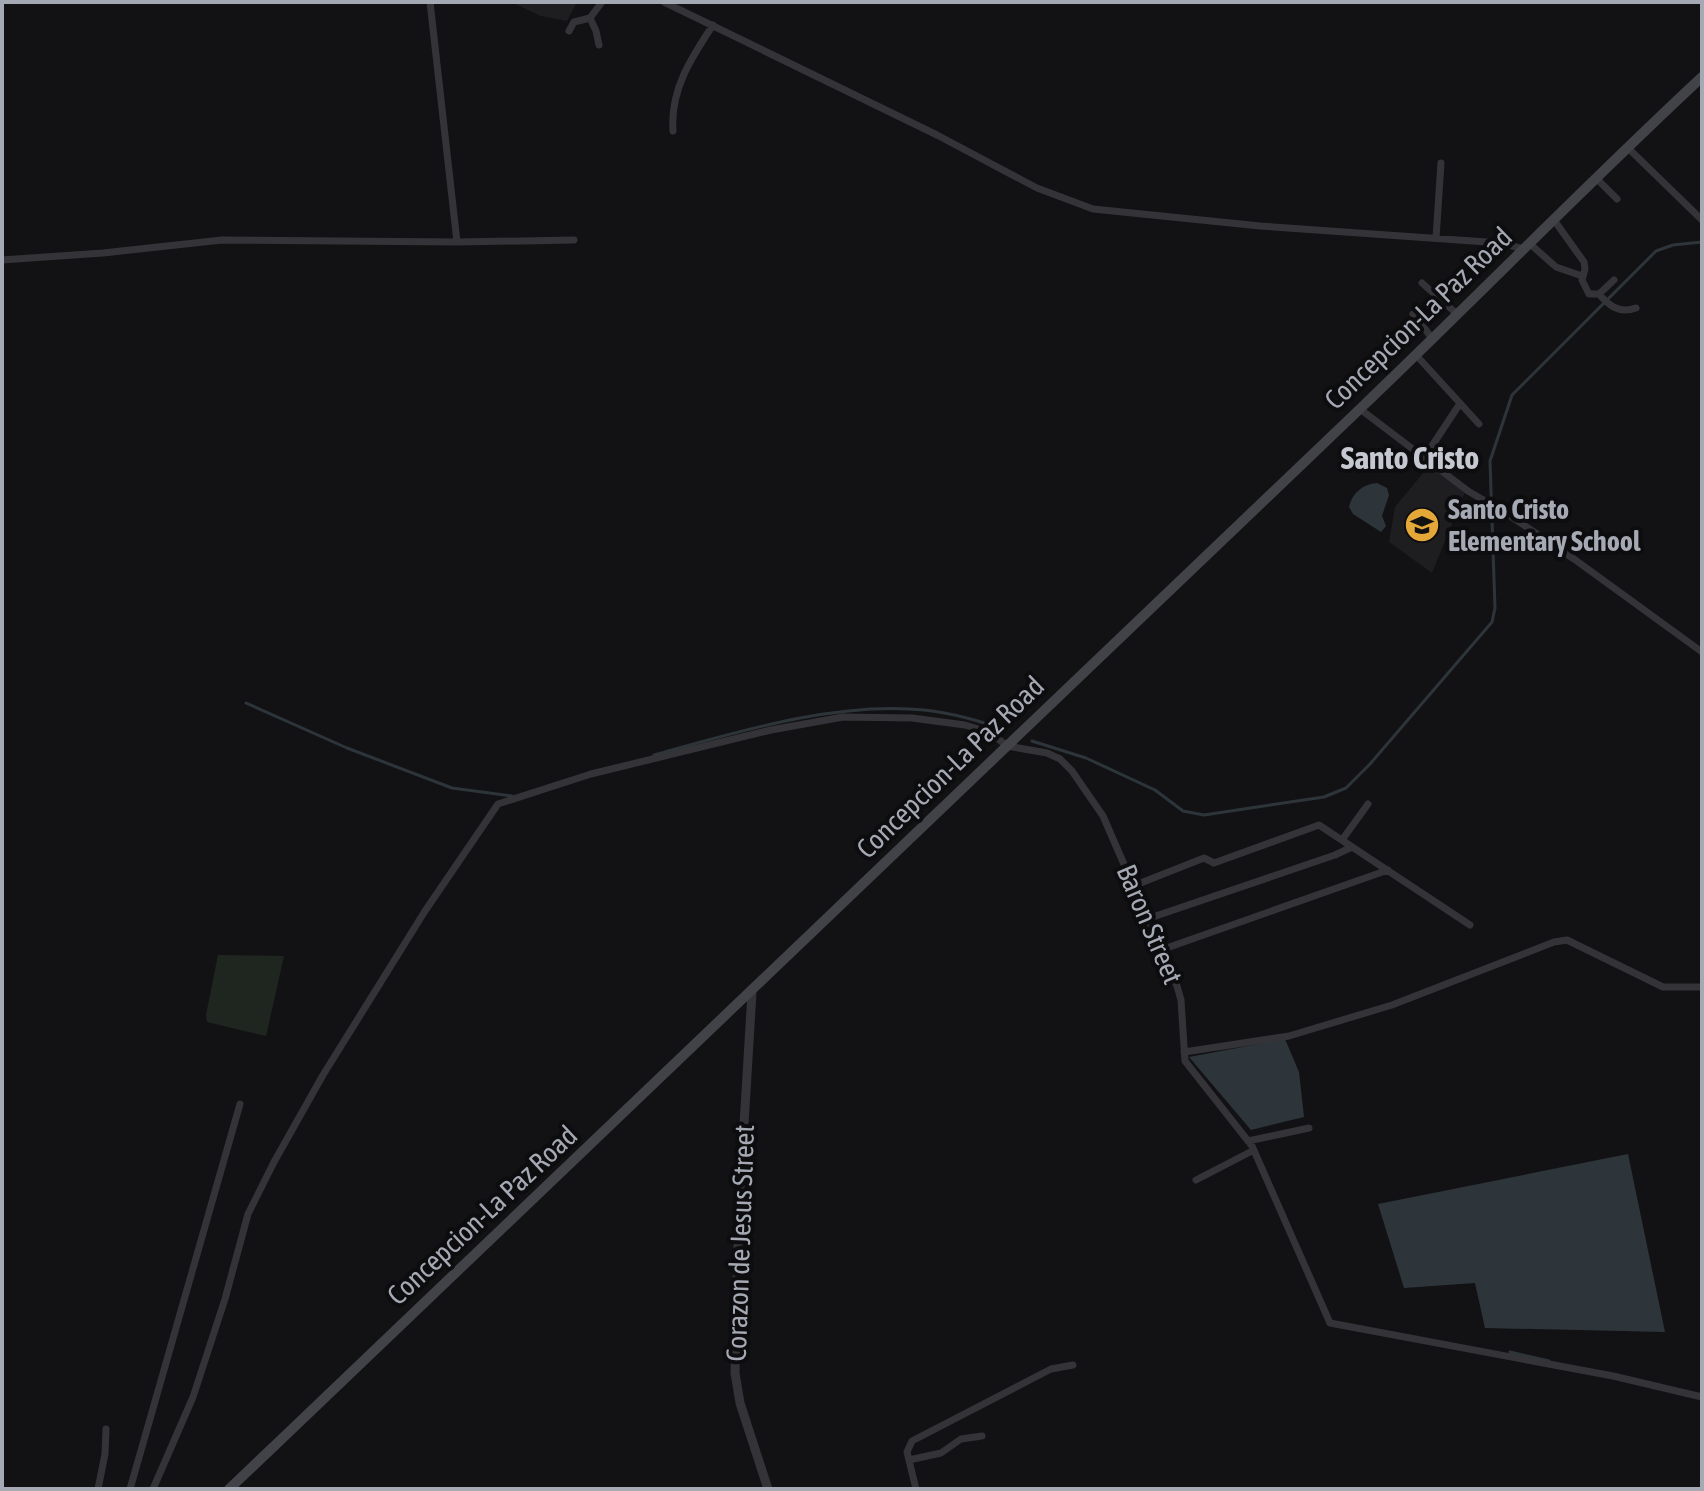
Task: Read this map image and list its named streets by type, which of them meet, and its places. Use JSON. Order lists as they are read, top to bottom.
{
  "streets": {
    "main road": ["Concepcion-La Paz Road"],
    "street": ["Baron Street", "Corazon de Jesus Street"]
  },
  "crossings": [
    ["Concepcion-La Paz Road", "Baron Street"],
    ["Concepcion-La Paz Road", "Corazon de Jesus Street"]
  ],
  "districts": ["Santo Cristo"],
  "places": {
    "school or university": ["Santo Cristo Elementary School"]
  }
}
